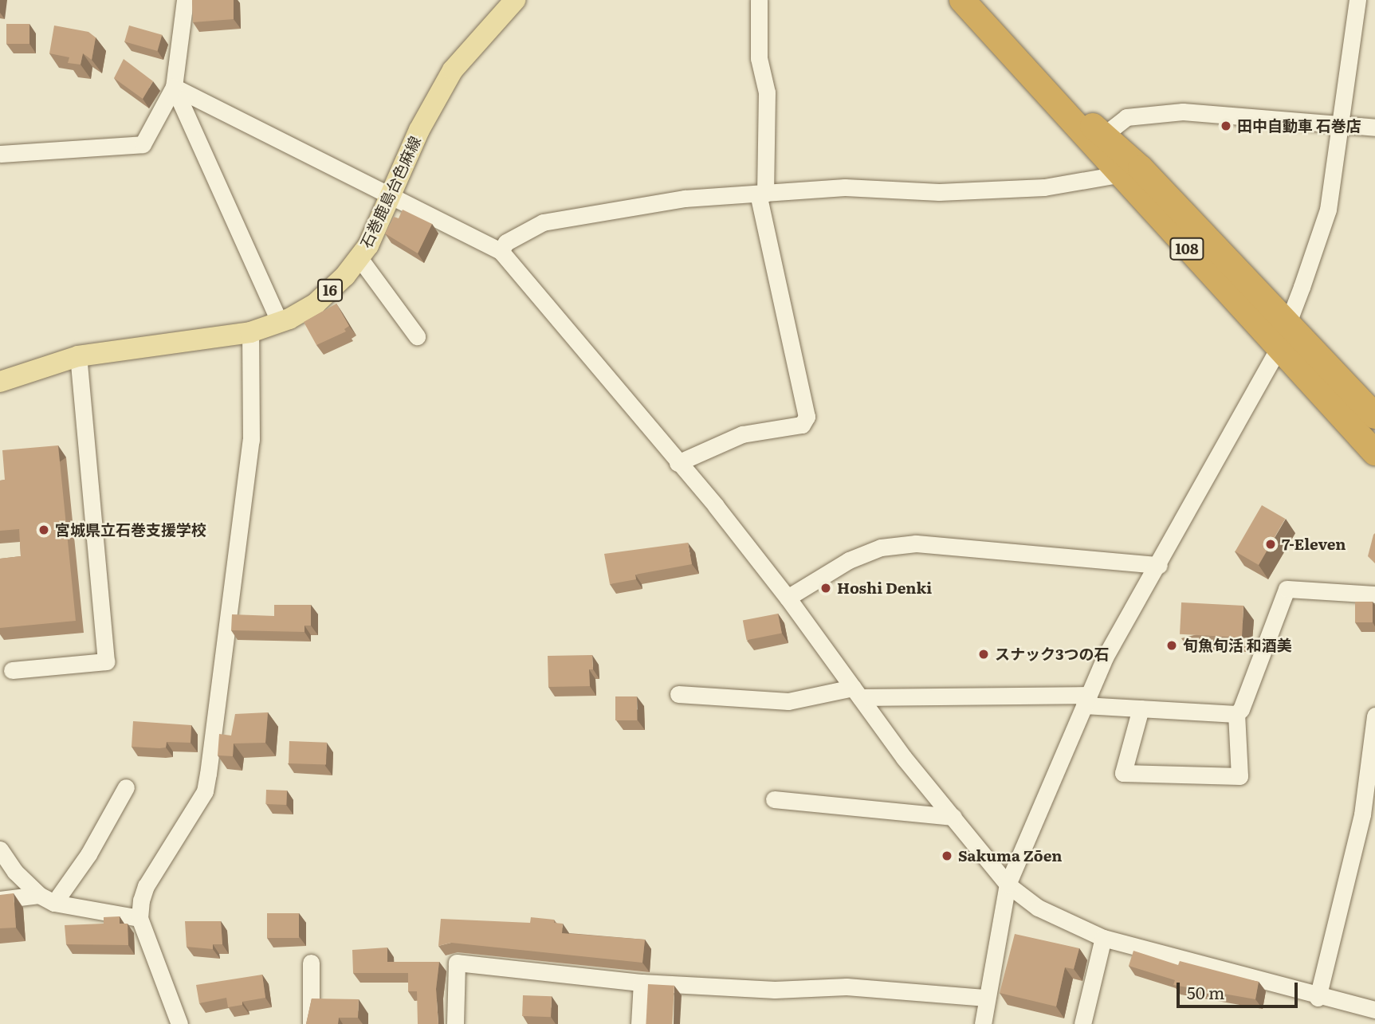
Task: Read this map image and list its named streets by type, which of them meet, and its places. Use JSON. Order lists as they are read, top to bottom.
{
  "streets": {
    "highway": ["108"],
    "main road": ["石巻鹿島台色麻線", "16"]
  },
  "places": [
    "田中自動車 石巻店",
    "宮城県立石巻支援学校",
    "7-Eleven",
    "Hoshi Denki",
    "旬魚旬活 和酒美",
    "スナック3つの石",
    "Sakuma Zōen"
  ],
  "scale_bar": "50 m"
}
